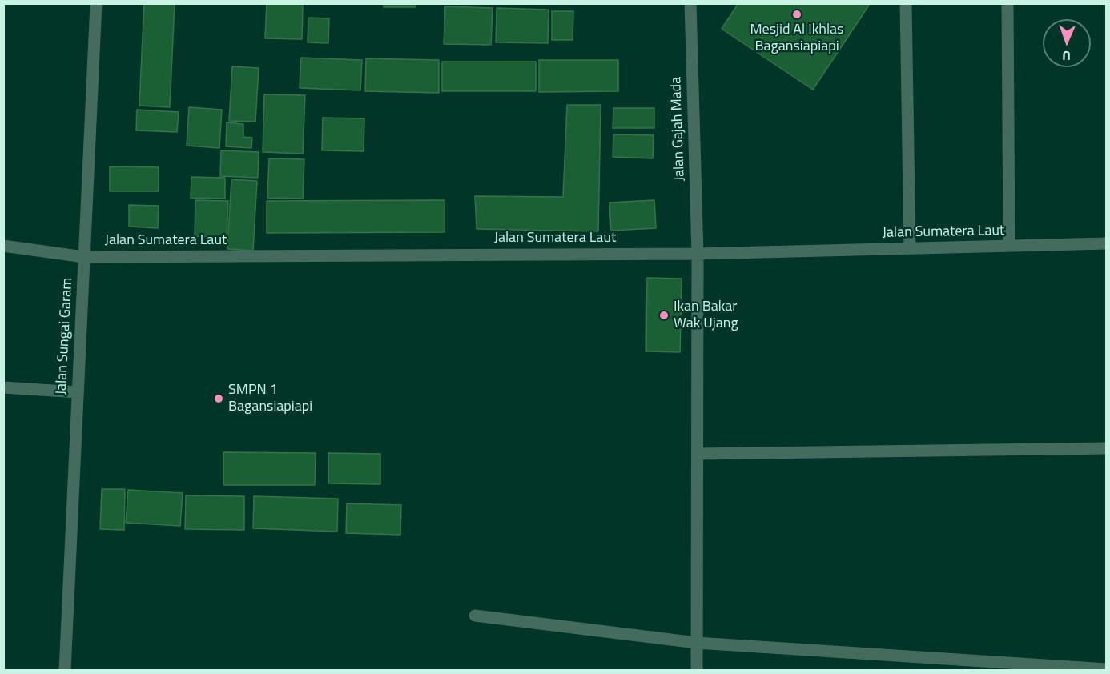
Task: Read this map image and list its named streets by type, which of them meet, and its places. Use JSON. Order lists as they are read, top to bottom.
{
  "streets": {
    "street": ["Jalan Gajah Mada", "Jalan Sumatera Laut", "Jalan Sungai Garam"]
  },
  "crossings": [
    ["Jalan Gajah Mada", "Jalan Sumatera Laut"],
    ["Jalan Sumatera Laut", "Jalan Sungai Garam"]
  ],
  "places": ["Mesjid Al Ikhlas Bagansiapiapi", "Ikan Bakar Wak Ujang", "SMPN 1 Bagansiapiapi"],
  "north": "bottom"
}
